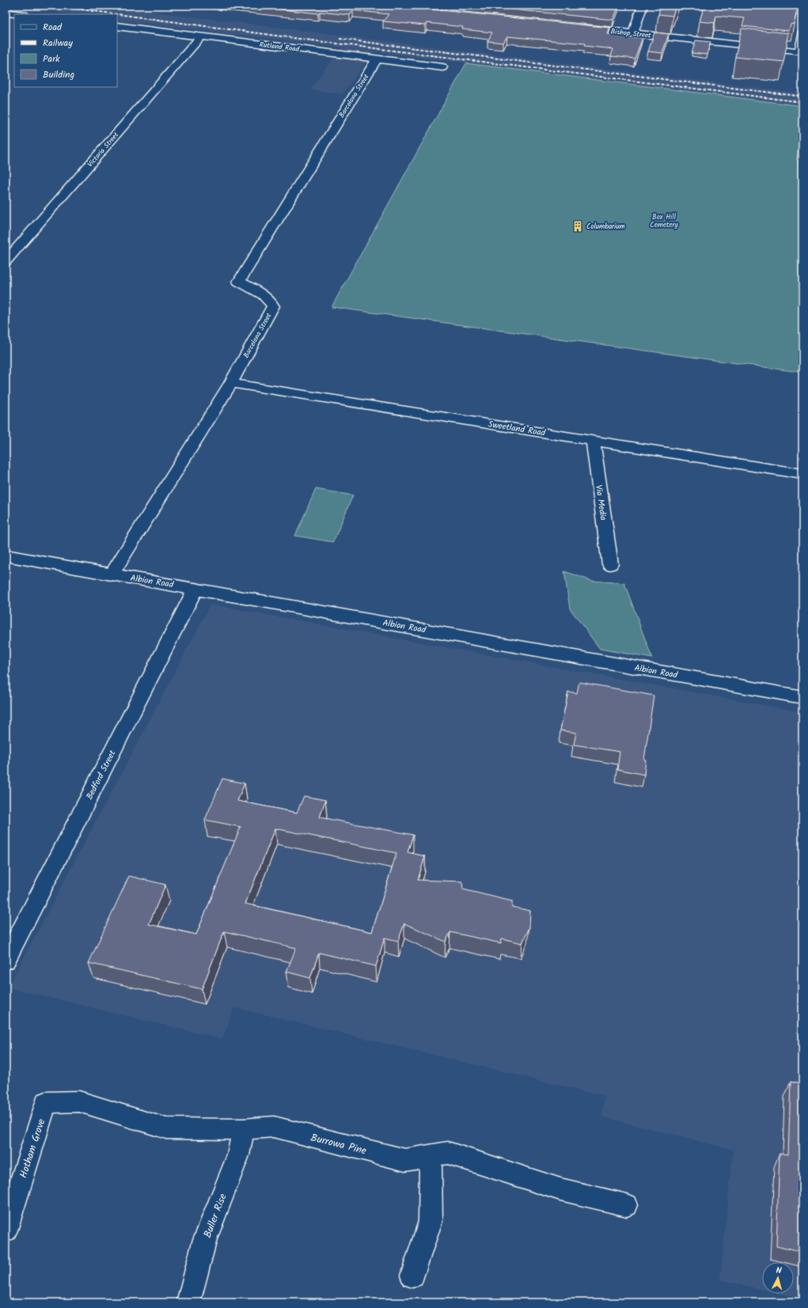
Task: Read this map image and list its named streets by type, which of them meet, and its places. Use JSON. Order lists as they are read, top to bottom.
{
  "streets": {
    "street": [
      "Bishop Street",
      "Rutland Road",
      "Barcelona Street",
      "Victoria Street",
      "Sweetland Road",
      "Via Media",
      "Albion Road",
      "Bedford Street",
      "Burrowa Pine",
      "Hotham Grove",
      "Buller Rise"
    ]
  },
  "crossings": [
    ["Rutland Road", "Barcelona Street"],
    ["Rutland Road", "Victoria Street"],
    ["Barcelona Street", "Sweetland Road"],
    ["Barcelona Street", "Albion Road"],
    ["Sweetland Road", "Via Media"],
    ["Albion Road", "Bedford Street"],
    ["Burrowa Pine", "Hotham Grove"],
    ["Burrowa Pine", "Buller Rise"]
  ],
  "parks": ["Box Hill Cemetery"],
  "places": {
    "building": ["Columbarium"]
  },
  "legend": [
    "Road",
    "Railway",
    "Park",
    "Building"
  ],
  "north": "top"
}
